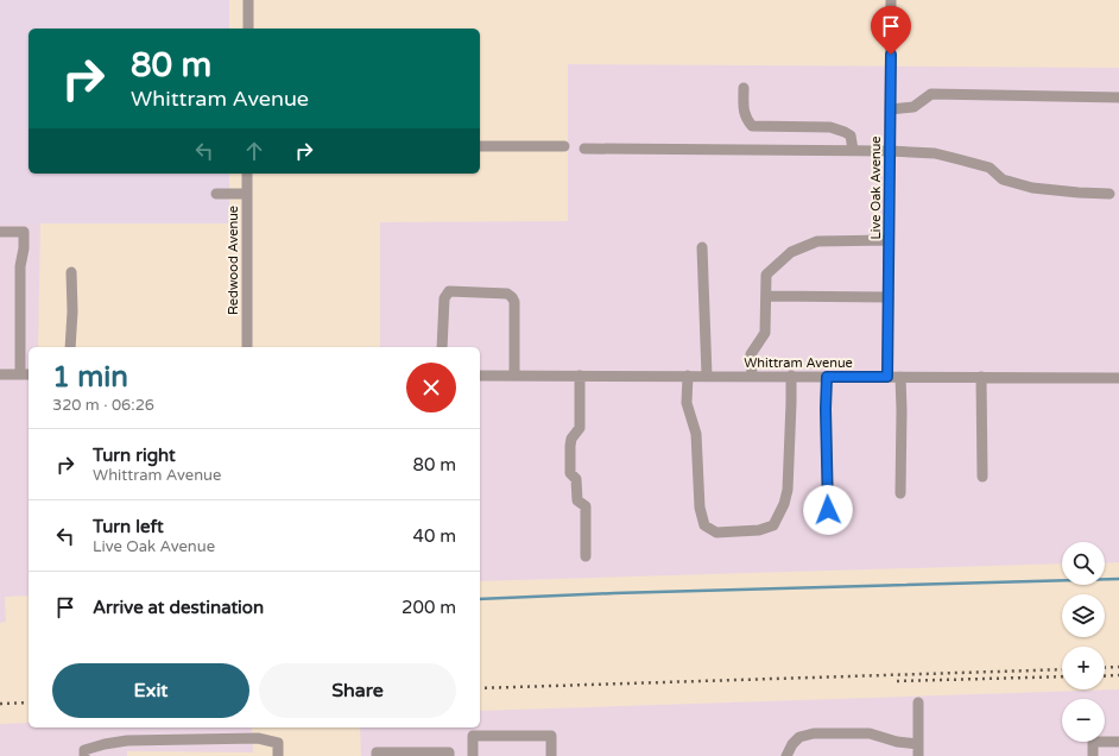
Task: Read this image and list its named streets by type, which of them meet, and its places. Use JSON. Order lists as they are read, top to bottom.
{
  "streets": {
    "street": ["Live Oak Avenue", "Redwood Avenue", "Whittram Avenue"]
  },
  "crossings": [
    ["Live Oak Avenue", "Whittram Avenue"]
  ],
  "page": {
    "turn": ["80 m", "Whittram Avenue"],
    "heading": ["1 min", "320 m · 06:26"],
    "list": [
      {
        "name": "Turn right",
        "note": "Whittram Avenue",
        "value": "80 m"
      },
      {
        "name": "Turn left",
        "note": "Live Oak Avenue",
        "value": "40 m"
      },
      {
        "name": "Arrive at destination",
        "value": "200 m"
      }
    ],
    "map_buttons": ["+", "−"],
    "buttons": ["Exit", "Share"]
  }
}
